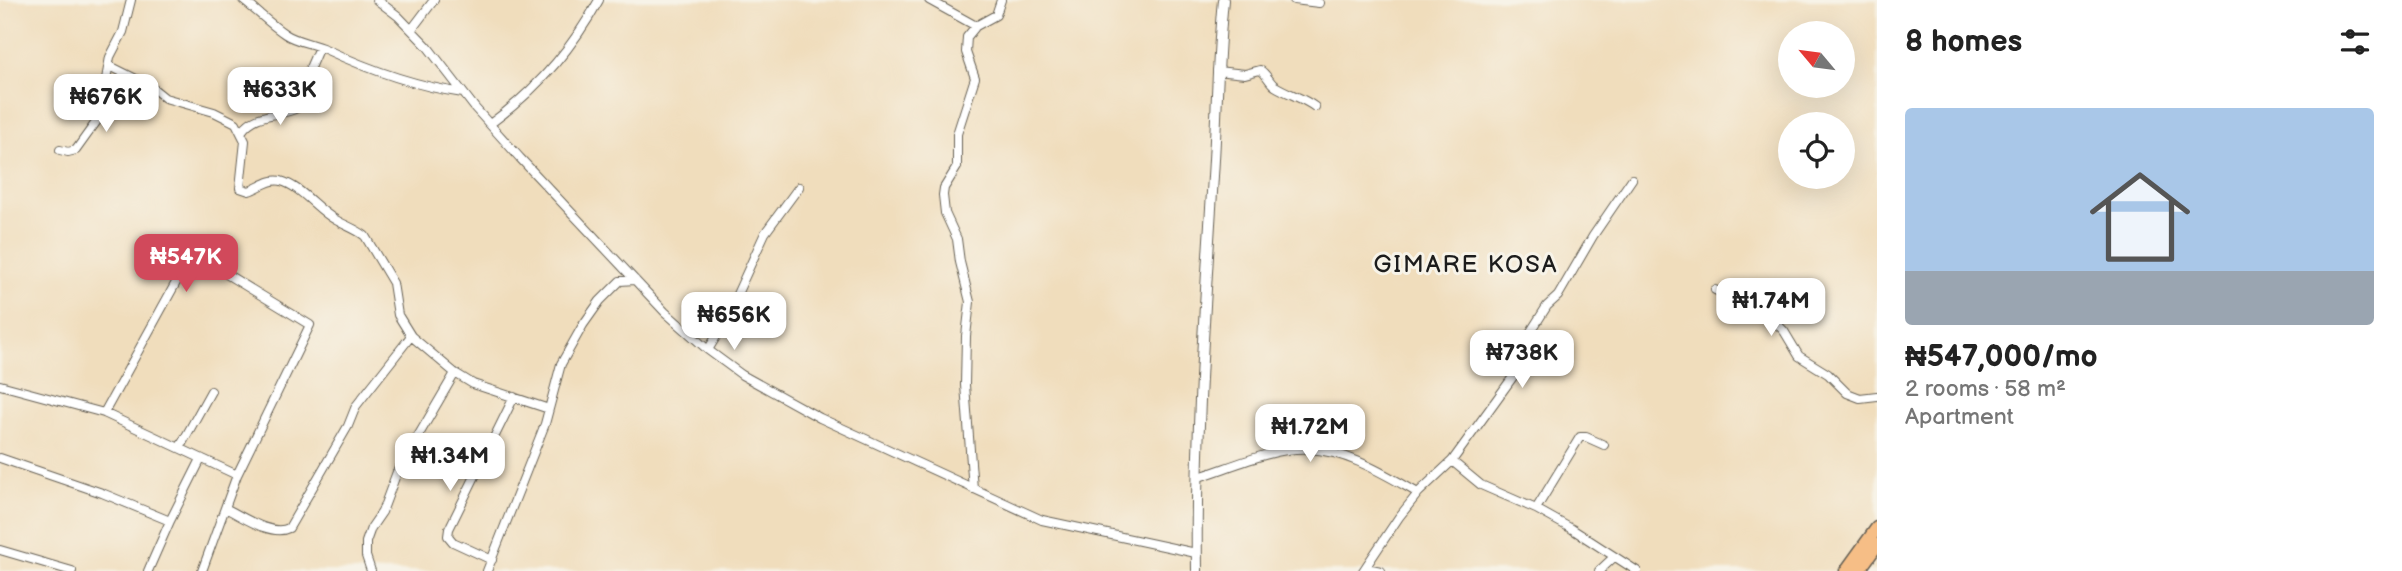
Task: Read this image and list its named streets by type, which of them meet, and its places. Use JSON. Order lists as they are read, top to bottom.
{
  "districts": ["GIMARE KOSA"],
  "north": "top left",
  "page": {
    "heading": "8 homes",
    "price": [
      "₦633K",
      "₦676K",
      "₦547K",
      "₦1.74M",
      "₦656K",
      "₦738K",
      "₦1.72M",
      "₦1.34M"
    ],
    "list": [
      {
        "name": "₦547,000/mo",
        "note": "2 rooms · 58 m² · Apartment"
      }
    ]
  }
}
